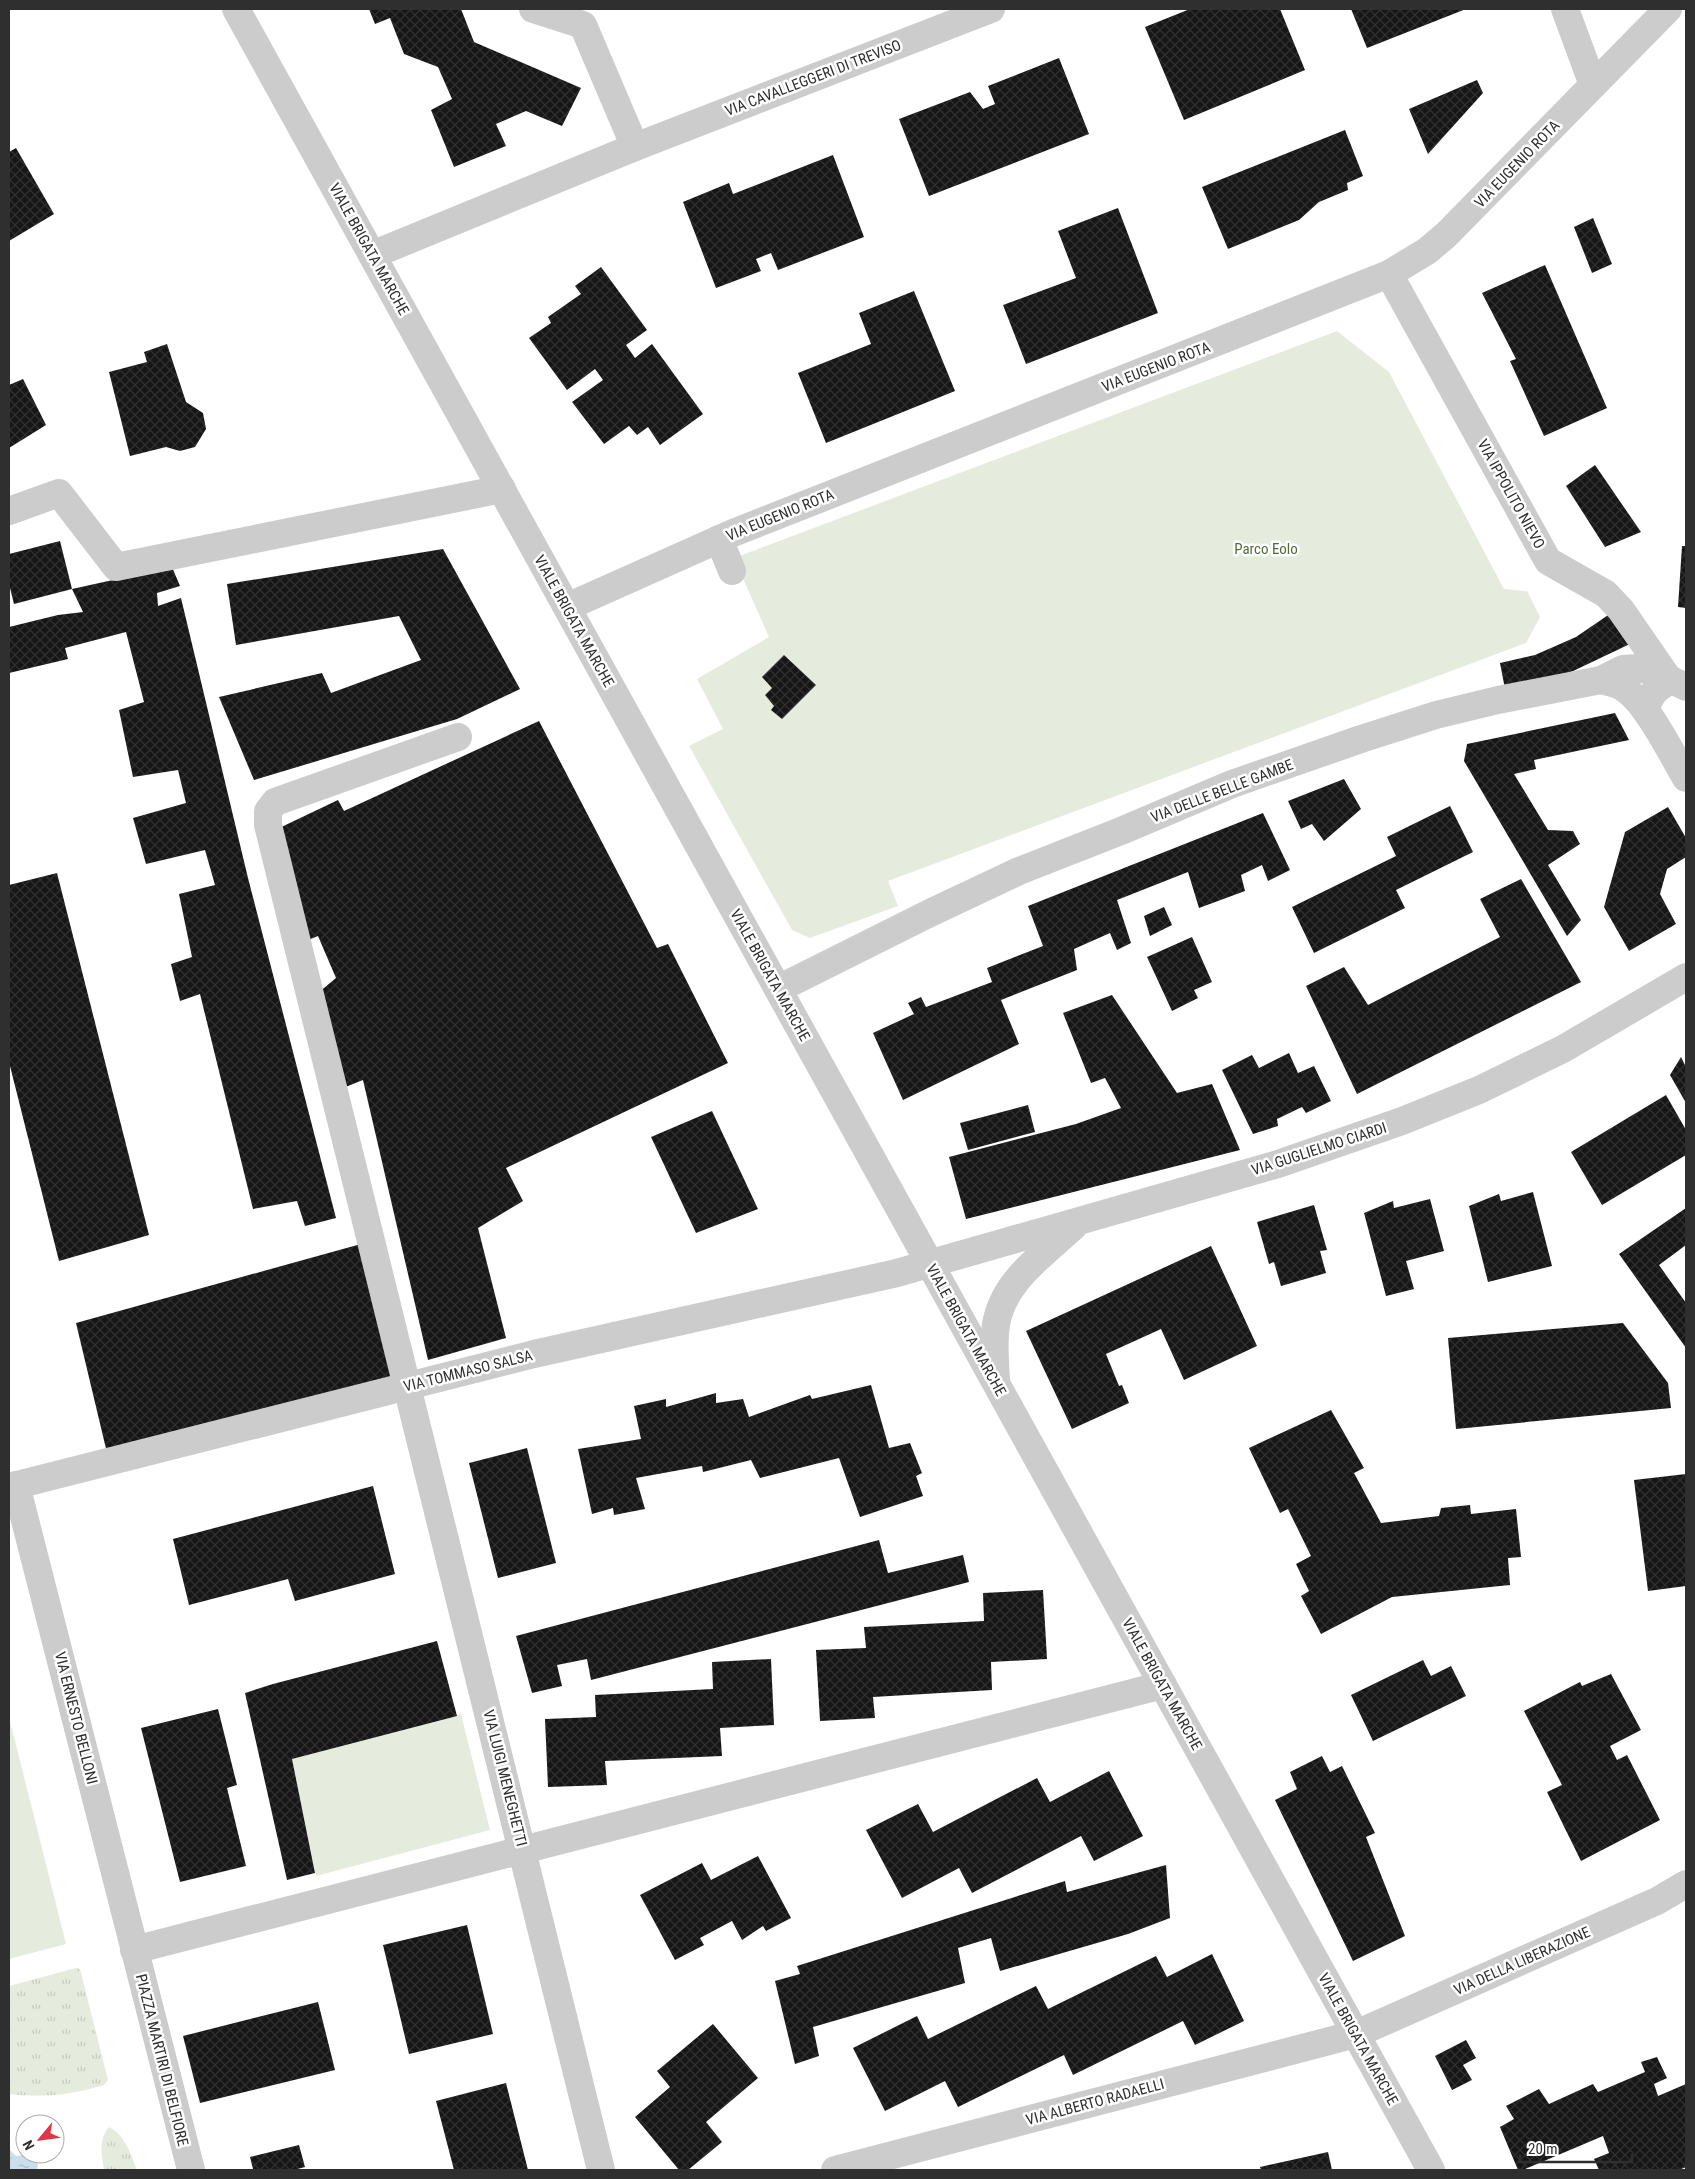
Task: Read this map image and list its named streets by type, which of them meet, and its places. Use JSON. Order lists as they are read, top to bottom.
{
  "streets": {
    "street": [
      "VIA CAVALLEGGERI DI TREVISO",
      "VIA EUGENIO ROTA",
      "VIALE BRIGATA MARCHE",
      "VIA IPPOLITO NIEVO",
      "VIA DELLE BELLE GAMBE",
      "VIA GUGLIELMO CIARDI",
      "VIA TOMMASO SALSA",
      "VIA ERNESTO BELLONI",
      "VIA LUIGI MENEGHETTI",
      "VIA DELLA LIBERAZIONE",
      "PIAZZA MARTIRI DI BELFIORE",
      "VIA ALBERTO RADAELLI"
    ]
  },
  "crossings": [
    ["VIA CAVALLEGGERI DI TREVISO", "VIALE BRIGATA MARCHE"],
    ["VIA EUGENIO ROTA", "VIALE BRIGATA MARCHE"],
    ["VIA EUGENIO ROTA", "VIA IPPOLITO NIEVO"],
    ["VIALE BRIGATA MARCHE", "VIA DELLE BELLE GAMBE"],
    ["VIALE BRIGATA MARCHE", "VIA GUGLIELMO CIARDI"],
    ["VIALE BRIGATA MARCHE", "VIA TOMMASO SALSA"],
    ["VIALE BRIGATA MARCHE", "VIA DELLA LIBERAZIONE"],
    ["VIALE BRIGATA MARCHE", "VIA ALBERTO RADAELLI"],
    ["VIA IPPOLITO NIEVO", "VIA DELLE BELLE GAMBE"],
    ["VIA GUGLIELMO CIARDI", "VIA TOMMASO SALSA"],
    ["VIA TOMMASO SALSA", "VIA ERNESTO BELLONI"],
    ["VIA TOMMASO SALSA", "VIA LUIGI MENEGHETTI"],
    ["VIA ERNESTO BELLONI", "PIAZZA MARTIRI DI BELFIORE"],
    ["VIA DELLA LIBERAZIONE", "VIA ALBERTO RADAELLI"]
  ],
  "parks": ["Parco Eolo"],
  "scale_bar": "20 m",
  "north": "bottom left"
}
